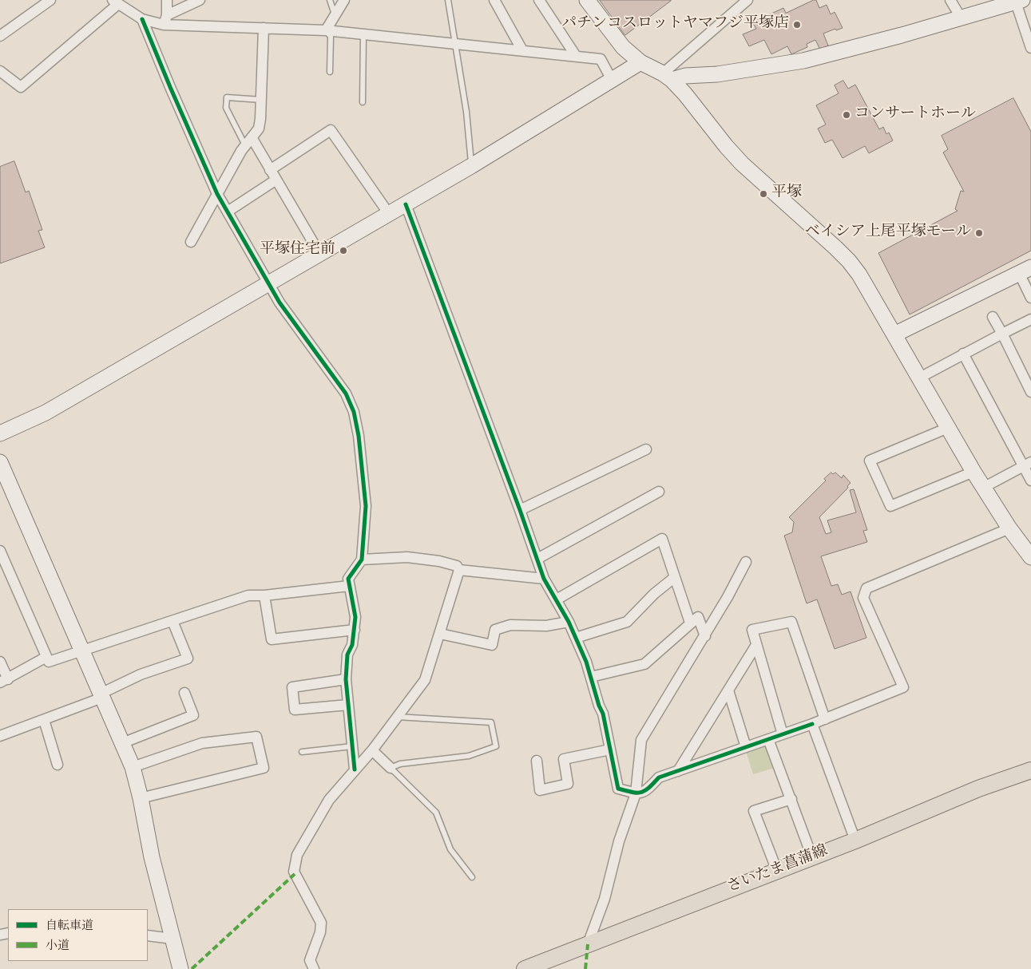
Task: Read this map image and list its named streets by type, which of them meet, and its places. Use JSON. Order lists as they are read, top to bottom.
{
  "streets": {
    "main road": ["さいたま菖蒲線"]
  },
  "places": [
    "パチンコスロットヤマフジ平塚店",
    "コンサートホール",
    "平塚",
    "ベイシア上尾平塚モール",
    "平塚住宅前"
  ],
  "legend": ["自転車道", "小道"]
}
